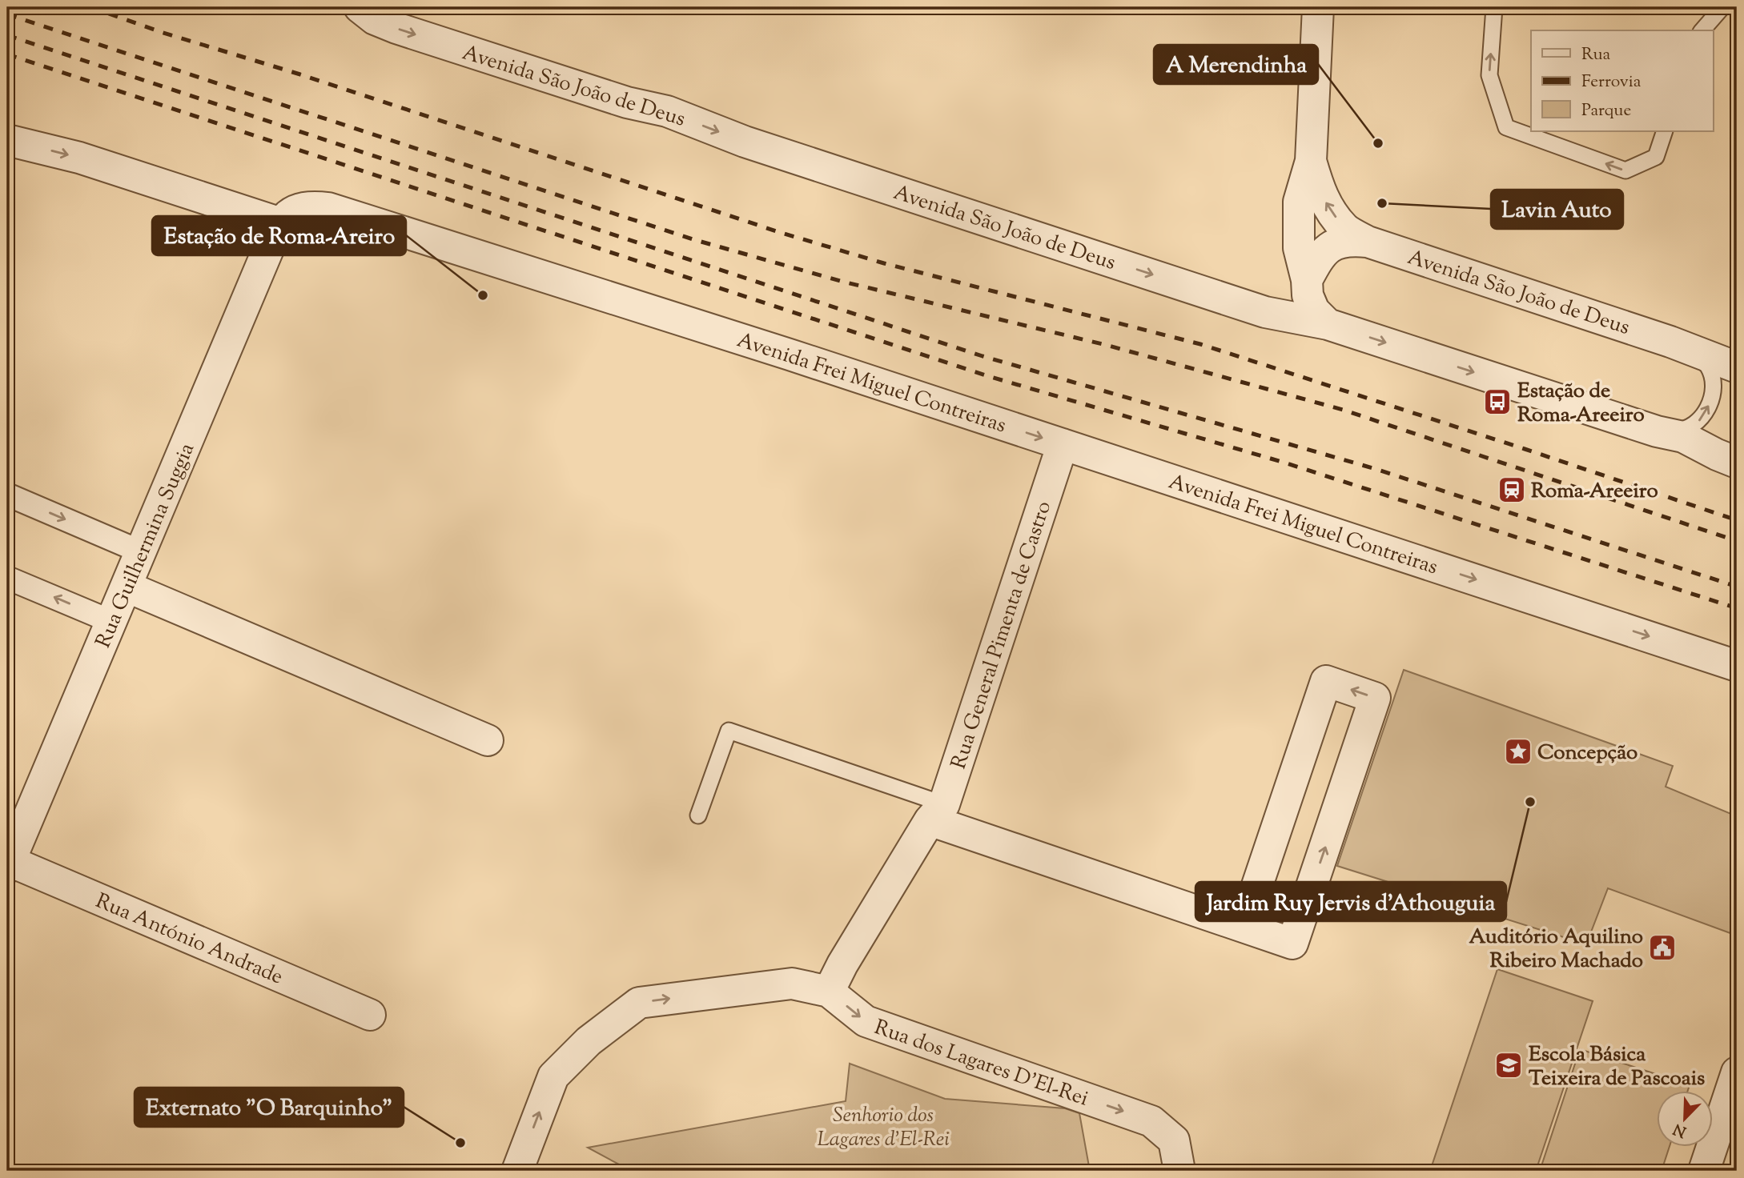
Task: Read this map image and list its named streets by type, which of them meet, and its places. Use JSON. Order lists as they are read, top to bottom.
{
  "streets": {
    "street": [
      "Avenida São João de Deus",
      "Avenida Frei Miguel Contreiras",
      "Rua Guilhermina Suggia",
      "Rua General Pimenta de Castro",
      "Rua António Andrade",
      "Rua dos Lagares D'El-Rei"
    ]
  },
  "crossings": [
    ["Avenida Frei Miguel Contreiras", "Rua Guilhermina Suggia"],
    ["Avenida Frei Miguel Contreiras", "Rua General Pimenta de Castro"],
    ["Rua Guilhermina Suggia", "Rua António Andrade"],
    ["Rua General Pimenta de Castro", "Rua dos Lagares D'El-Rei"]
  ],
  "one_way": ["Avenida Frei Miguel Contreiras"],
  "parks": ["Senhorio dos Lagares d'El-Rei"],
  "places": {
    "other": [
      "A Merendinha",
      "Lavin Auto",
      "Estação de Roma-Areiro",
      "Jardim Ruy Jervis d'Athouguia",
      "Externato \"O Barquinho\""
    ],
    "bus stop": ["Estação de Roma-Areeiro"],
    "station": ["Roma-Areeiro"],
    "place": ["Concepção"],
    "public building": ["Auditório Aquilino Ribeiro Machado"],
    "school or university": ["Escola Básica Teixeira de Pascoais"]
  },
  "legend": ["Rua", "Ferrovia", "Parque"],
  "north": "bottom left"
}
